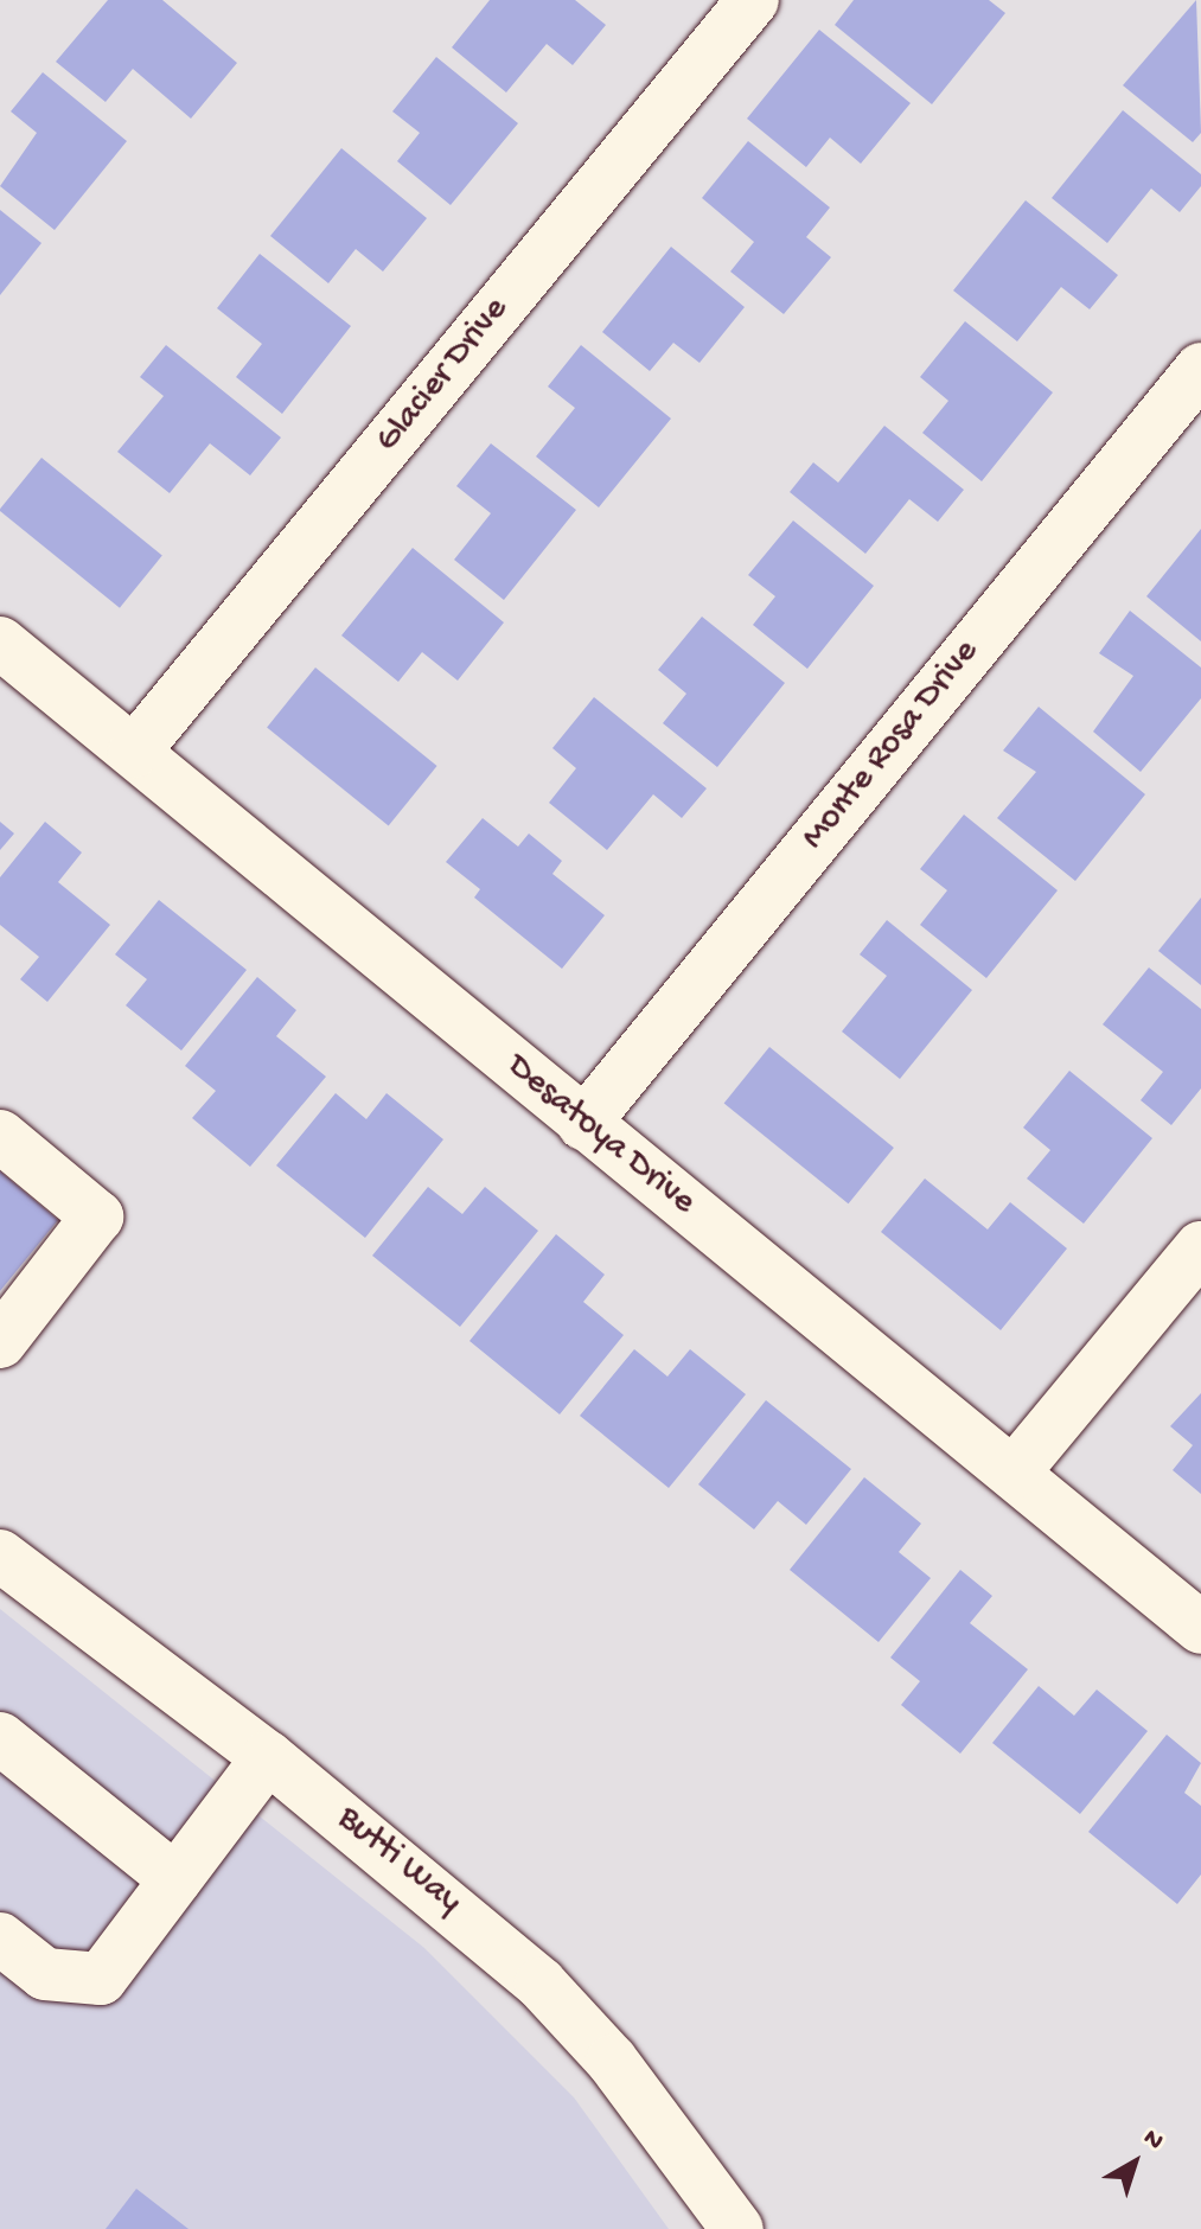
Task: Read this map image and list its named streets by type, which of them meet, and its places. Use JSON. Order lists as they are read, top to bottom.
{
  "streets": {
    "street": [
      "Glacier Drive",
      "Monte Rosa Drive",
      "Desatoya Drive",
      "Butti Way"
    ]
  },
  "crossings": [
    ["Glacier Drive", "Desatoya Drive"],
    ["Monte Rosa Drive", "Desatoya Drive"]
  ],
  "north": "top right"
}
